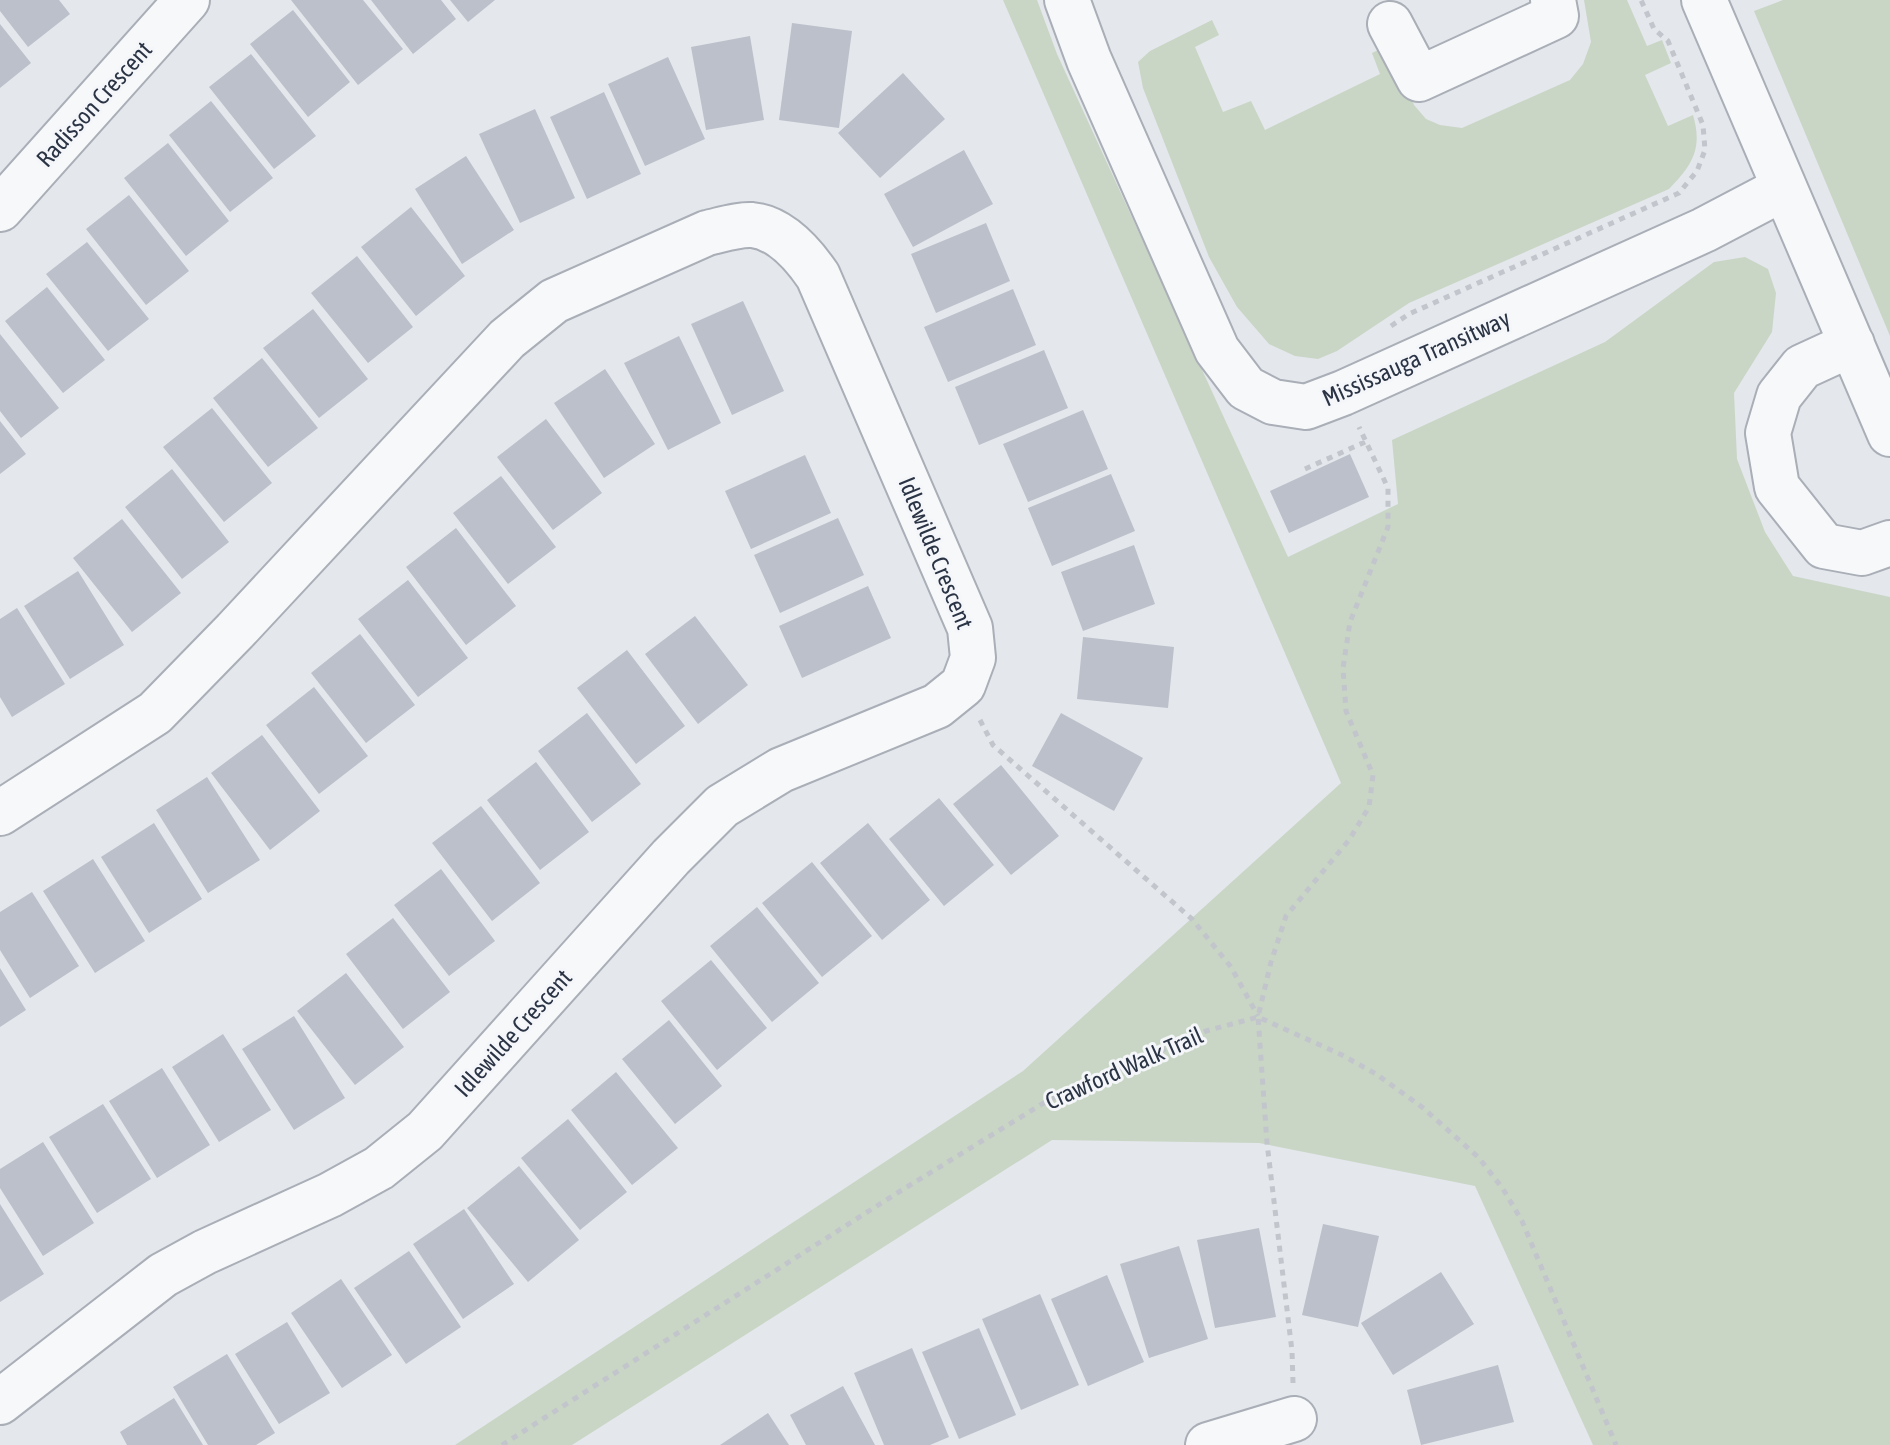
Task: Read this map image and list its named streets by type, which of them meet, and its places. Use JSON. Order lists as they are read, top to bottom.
{
  "streets": {
    "street": ["Radisson Crescent", "Mississauga Transitway", "Idlewilde Crescent"],
    "path": ["Crawford Walk Trail"]
  }
}
